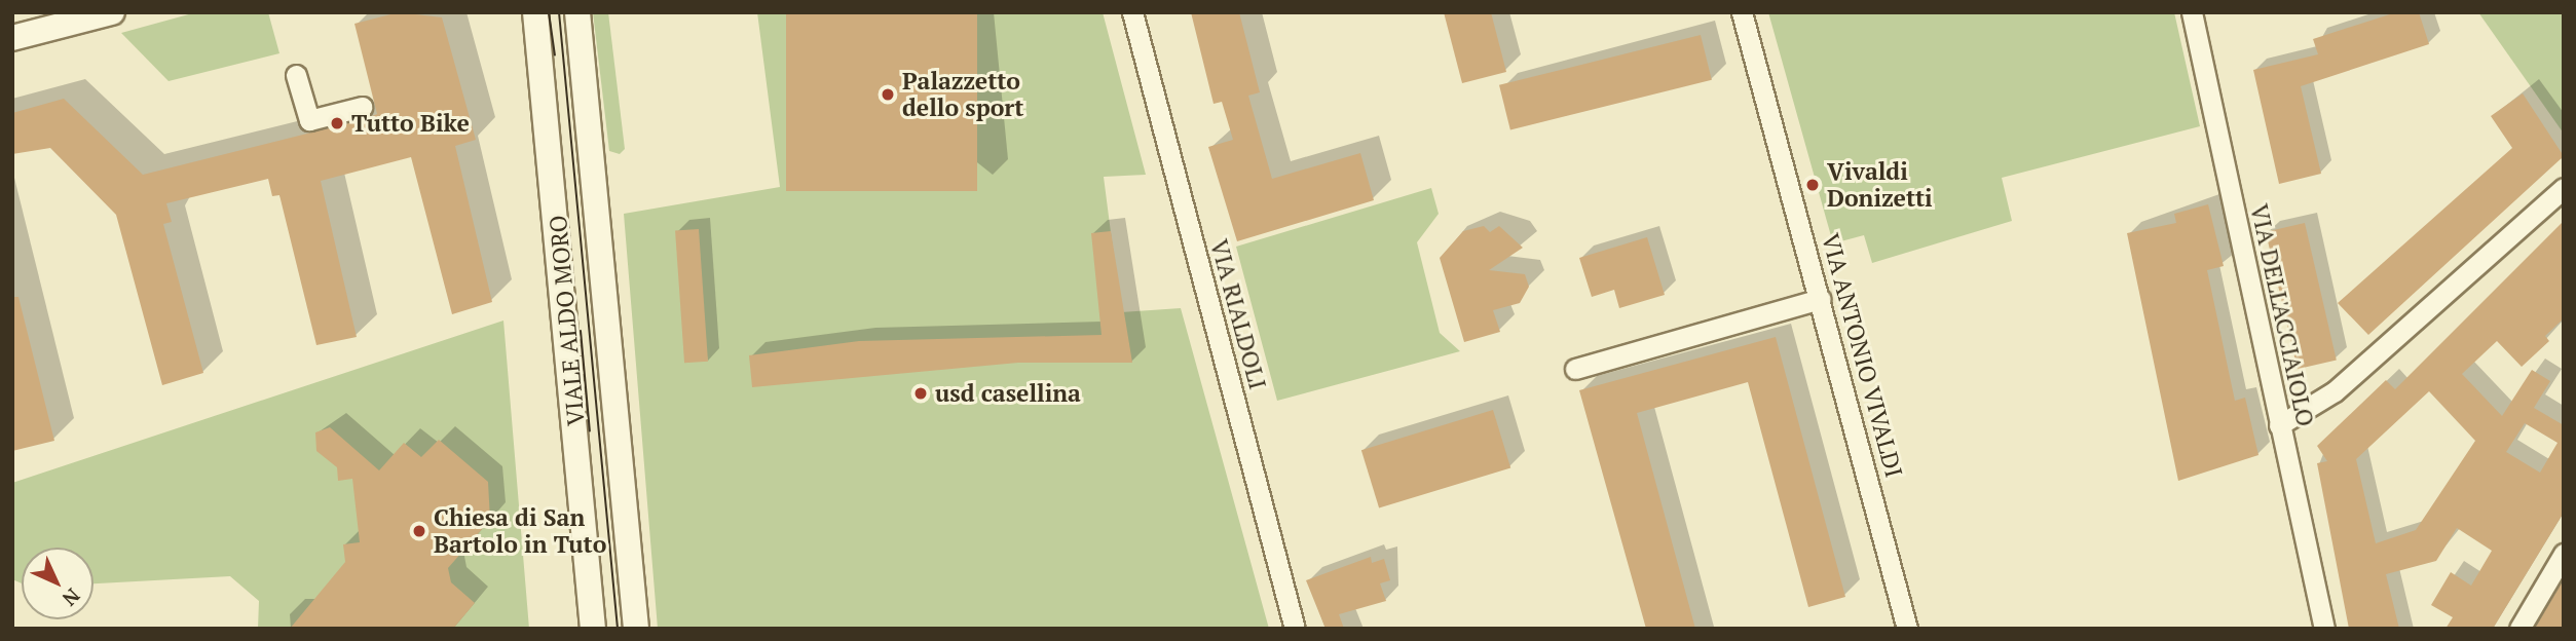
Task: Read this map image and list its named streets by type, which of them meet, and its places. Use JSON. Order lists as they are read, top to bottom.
{
  "streets": {
    "street": [
      "VIA RIALDOLI",
      "VIA DELL'ACCIAIOLO",
      "VIALE ALDO MORO",
      "VIA ANTONIO VIVALDI"
    ]
  },
  "places": [
    "Palazzetto dello sport",
    "Tutto Bike",
    "Vivaldi Donizetti",
    "usd casellina",
    "Chiesa di San Bartolo in Tuto"
  ],
  "north": "bottom right"
}
